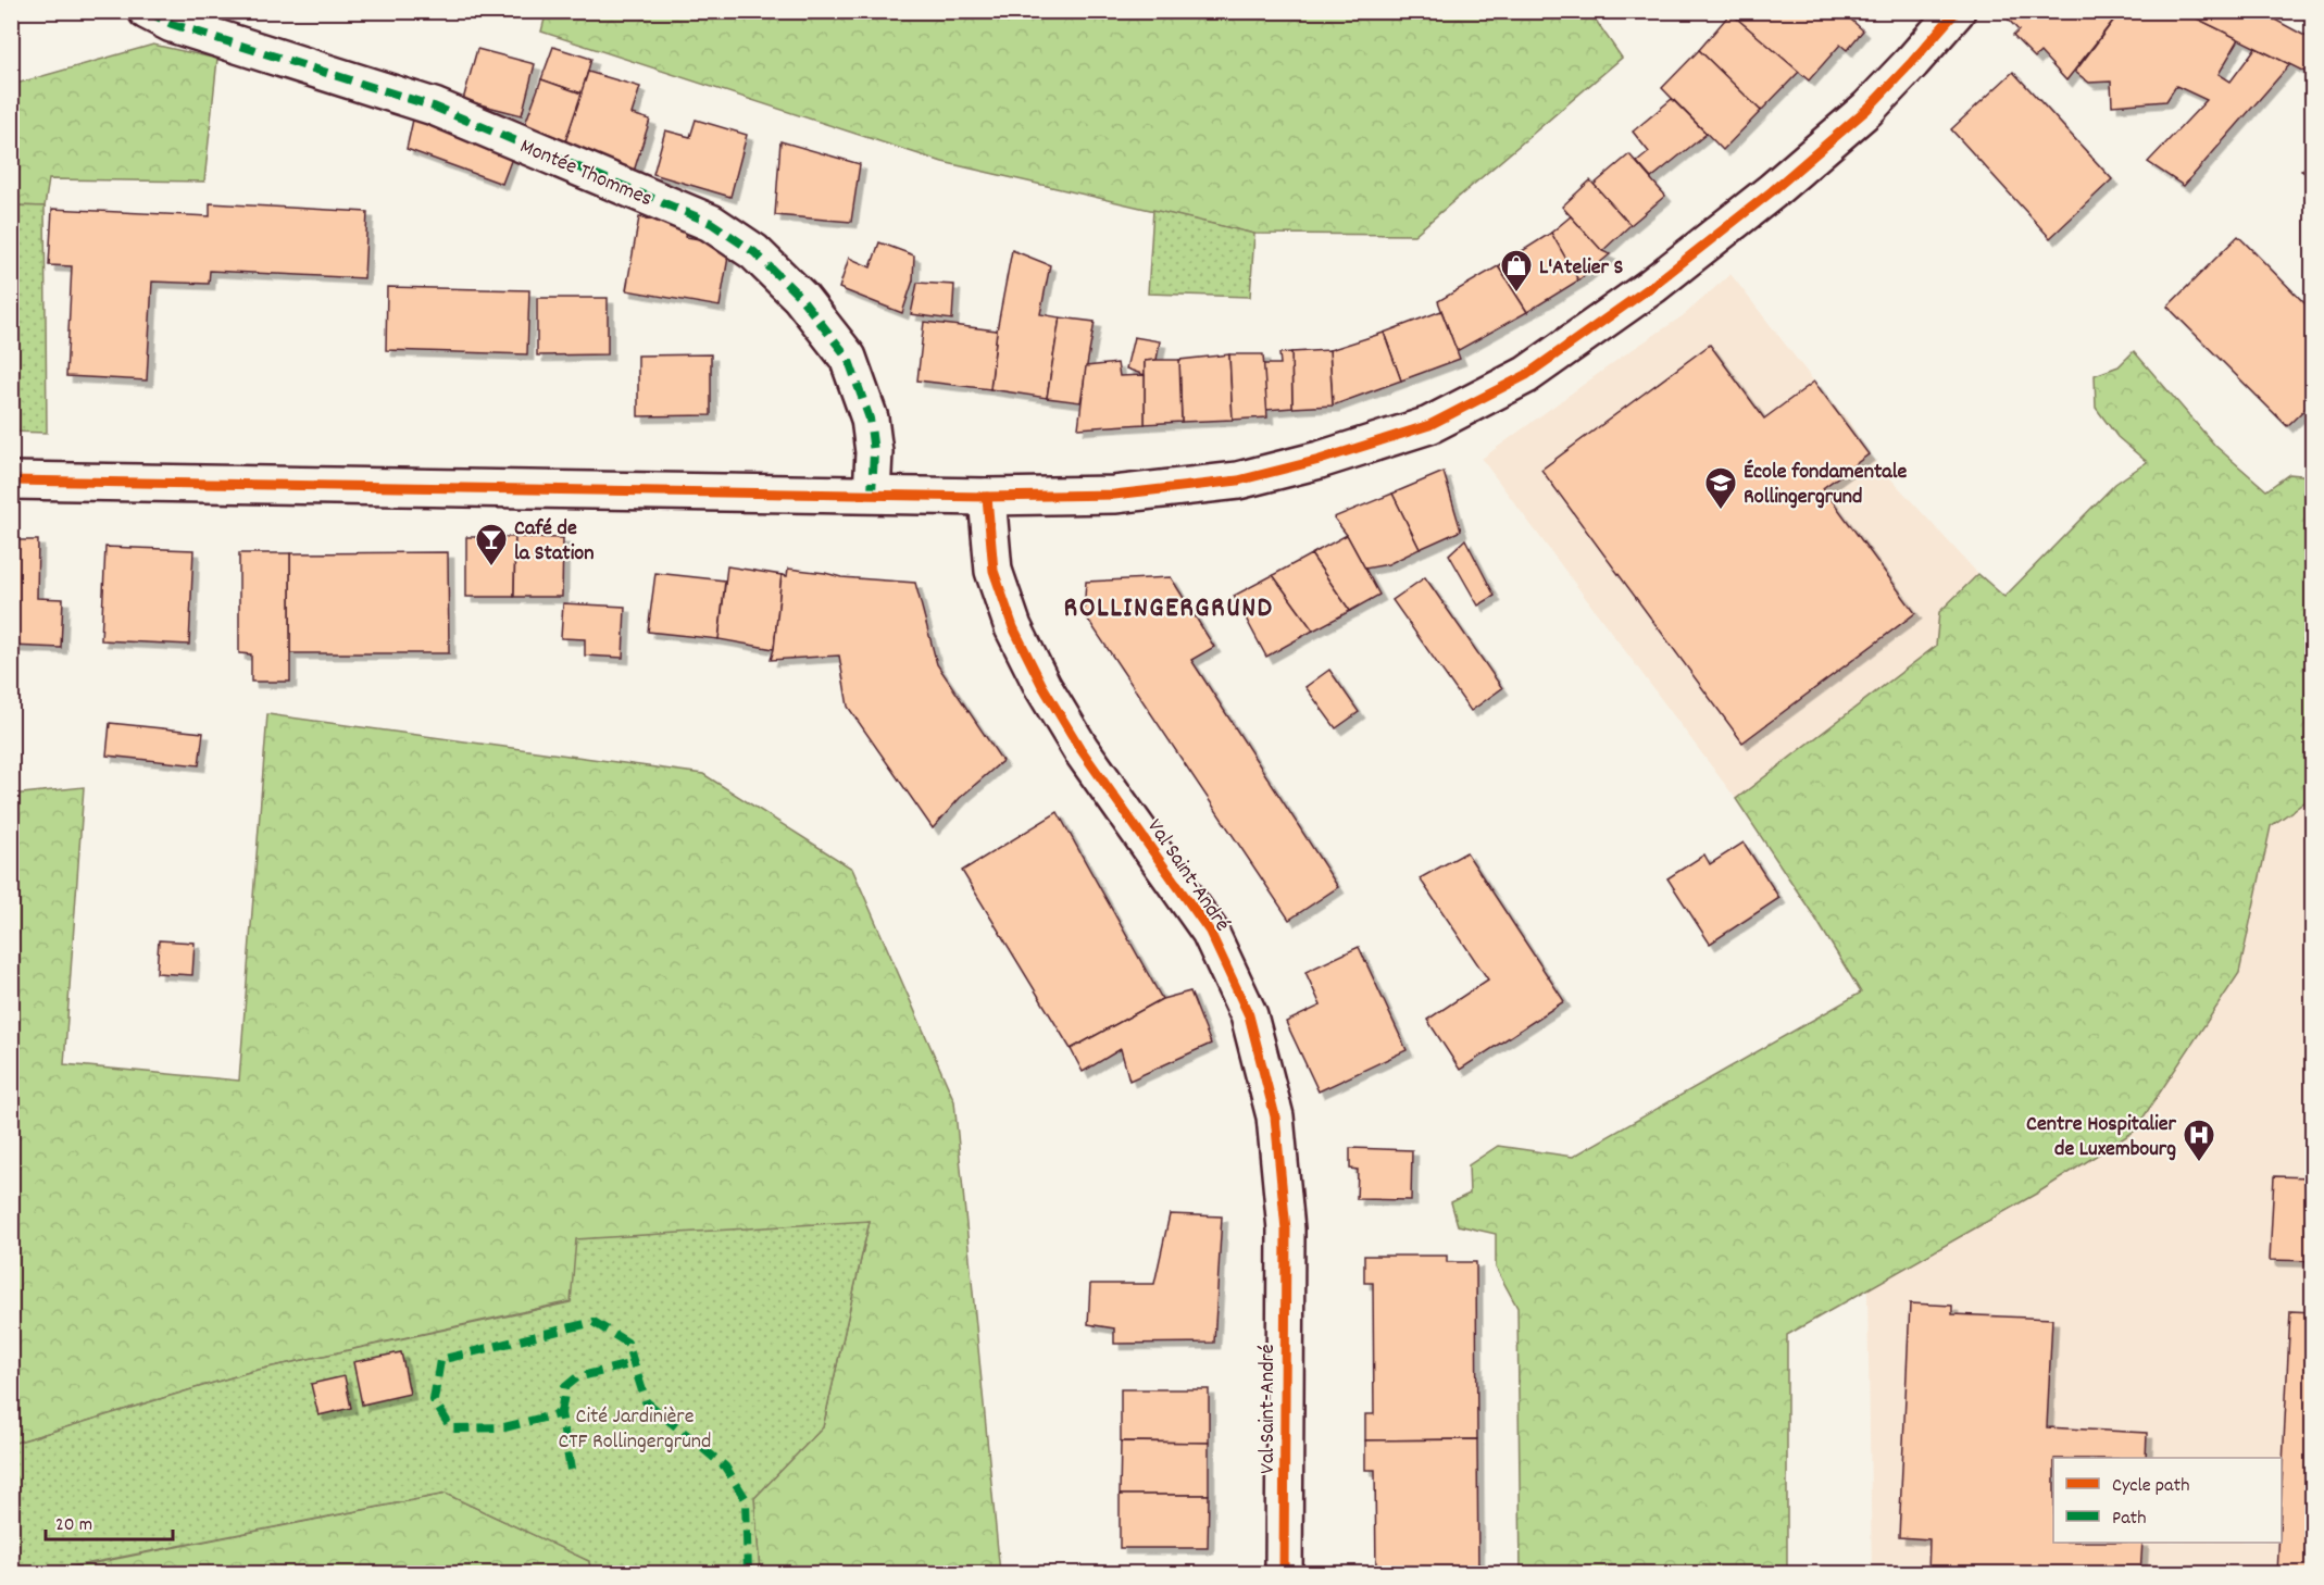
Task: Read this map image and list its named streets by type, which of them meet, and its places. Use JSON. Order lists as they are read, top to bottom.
{
  "streets": {
    "main road": ["Montée Thommes", "Val Saint-André"]
  },
  "districts": ["ROLLINGERGRUND"],
  "parks": ["Cité Jardinière CTF Rollingergrund"],
  "places": {
    "shop": ["L'Atelier S"],
    "school or university": ["École fondamentale Rollingergrund"],
    "bar": ["Café de la Station"],
    "hospital": ["Centre Hospitalier de Luxembourg"]
  },
  "legend": ["Cycle path", "Path"],
  "scale_bar": "20 m"
}
